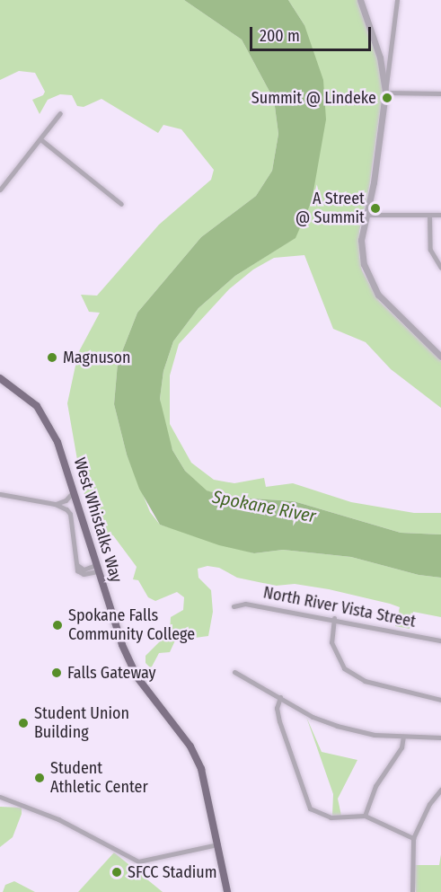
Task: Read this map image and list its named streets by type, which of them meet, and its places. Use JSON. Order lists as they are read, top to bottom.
{
  "streets": {
    "main road": ["West Whistalks Way"],
    "street": ["North River Vista Street"]
  },
  "water": ["Spokane River"],
  "places": [
    "Summit @ Lindeke",
    "A Street @ Summit",
    "Magnuson",
    "Spokane Falls Community College",
    "Falls Gateway",
    "Student Union Building",
    "Student Athletic Center",
    "SFCC Stadium"
  ],
  "scale_bar": "200 m"
}
